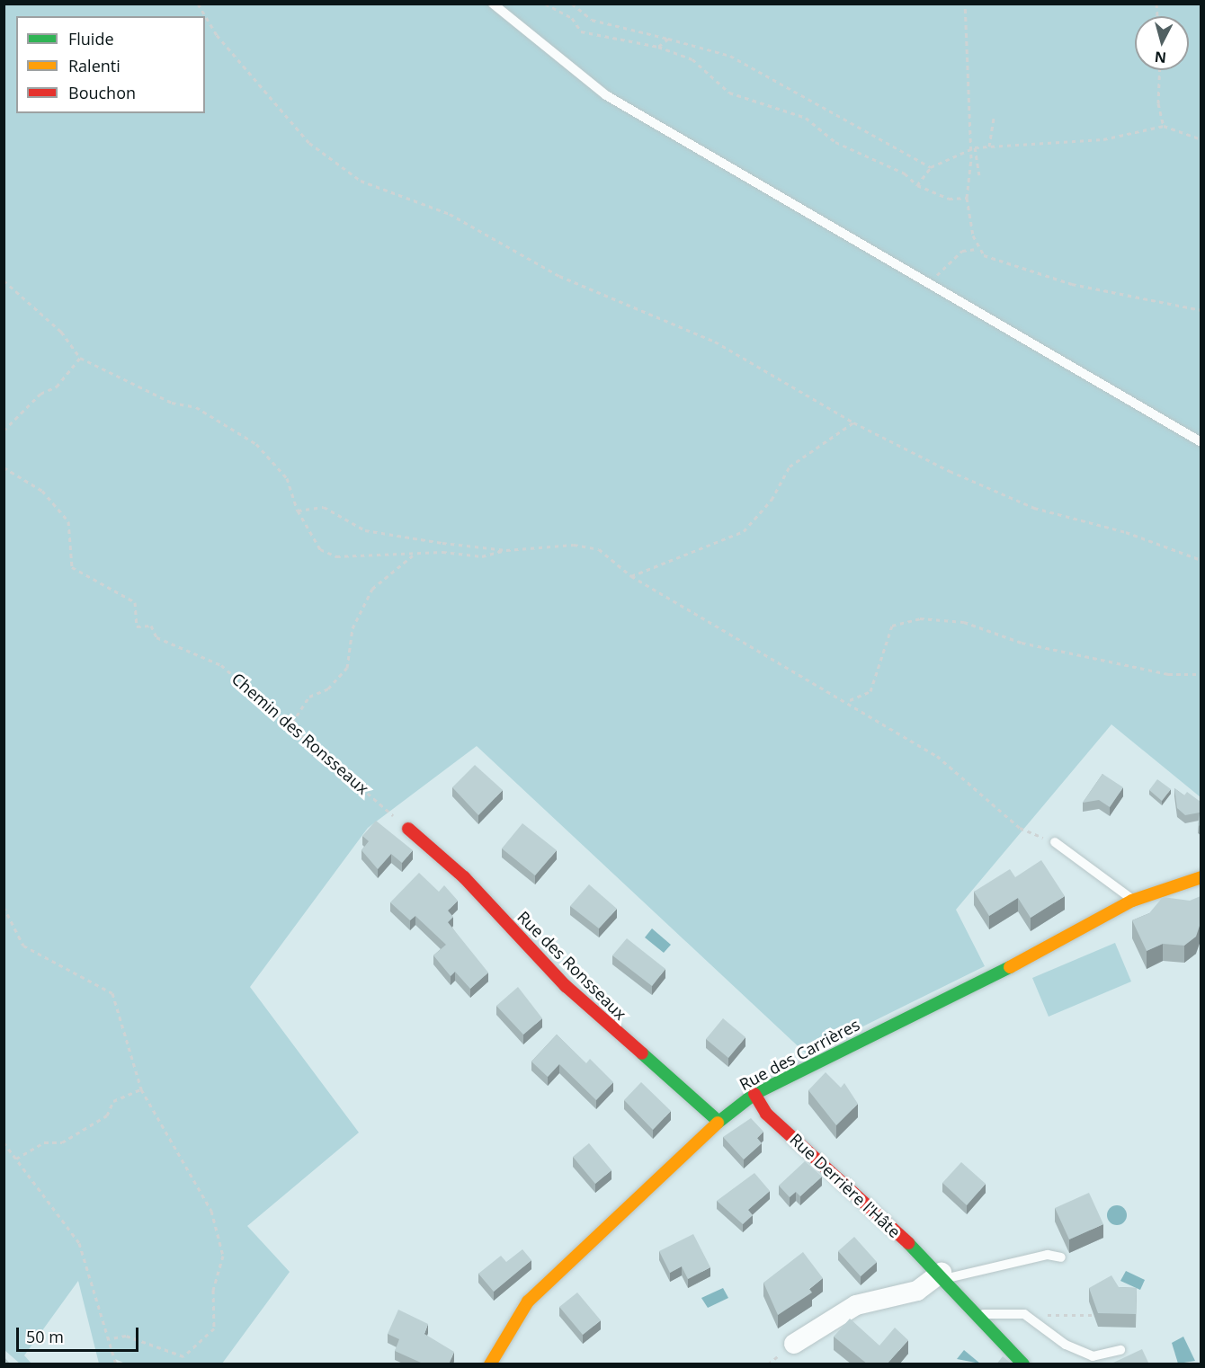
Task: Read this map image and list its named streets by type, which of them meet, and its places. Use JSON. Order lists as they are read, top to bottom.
{
  "streets": {
    "street": ["Rue des Ronsseaux", "Rue des Carrières", "Rue Derrière l'Hâte"],
    "path": ["Chemin des Ronsseaux"]
  },
  "crossings": [
    ["Chemin des Ronsseaux", "Rue des Ronsseaux"],
    ["Rue des Ronsseaux", "Rue des Carrières"],
    ["Rue des Carrières", "Rue Derrière l'Hâte"]
  ],
  "legend": ["Fluide", "Ralenti", "Bouchon"],
  "scale_bar": "50 m",
  "north": "bottom"
}
